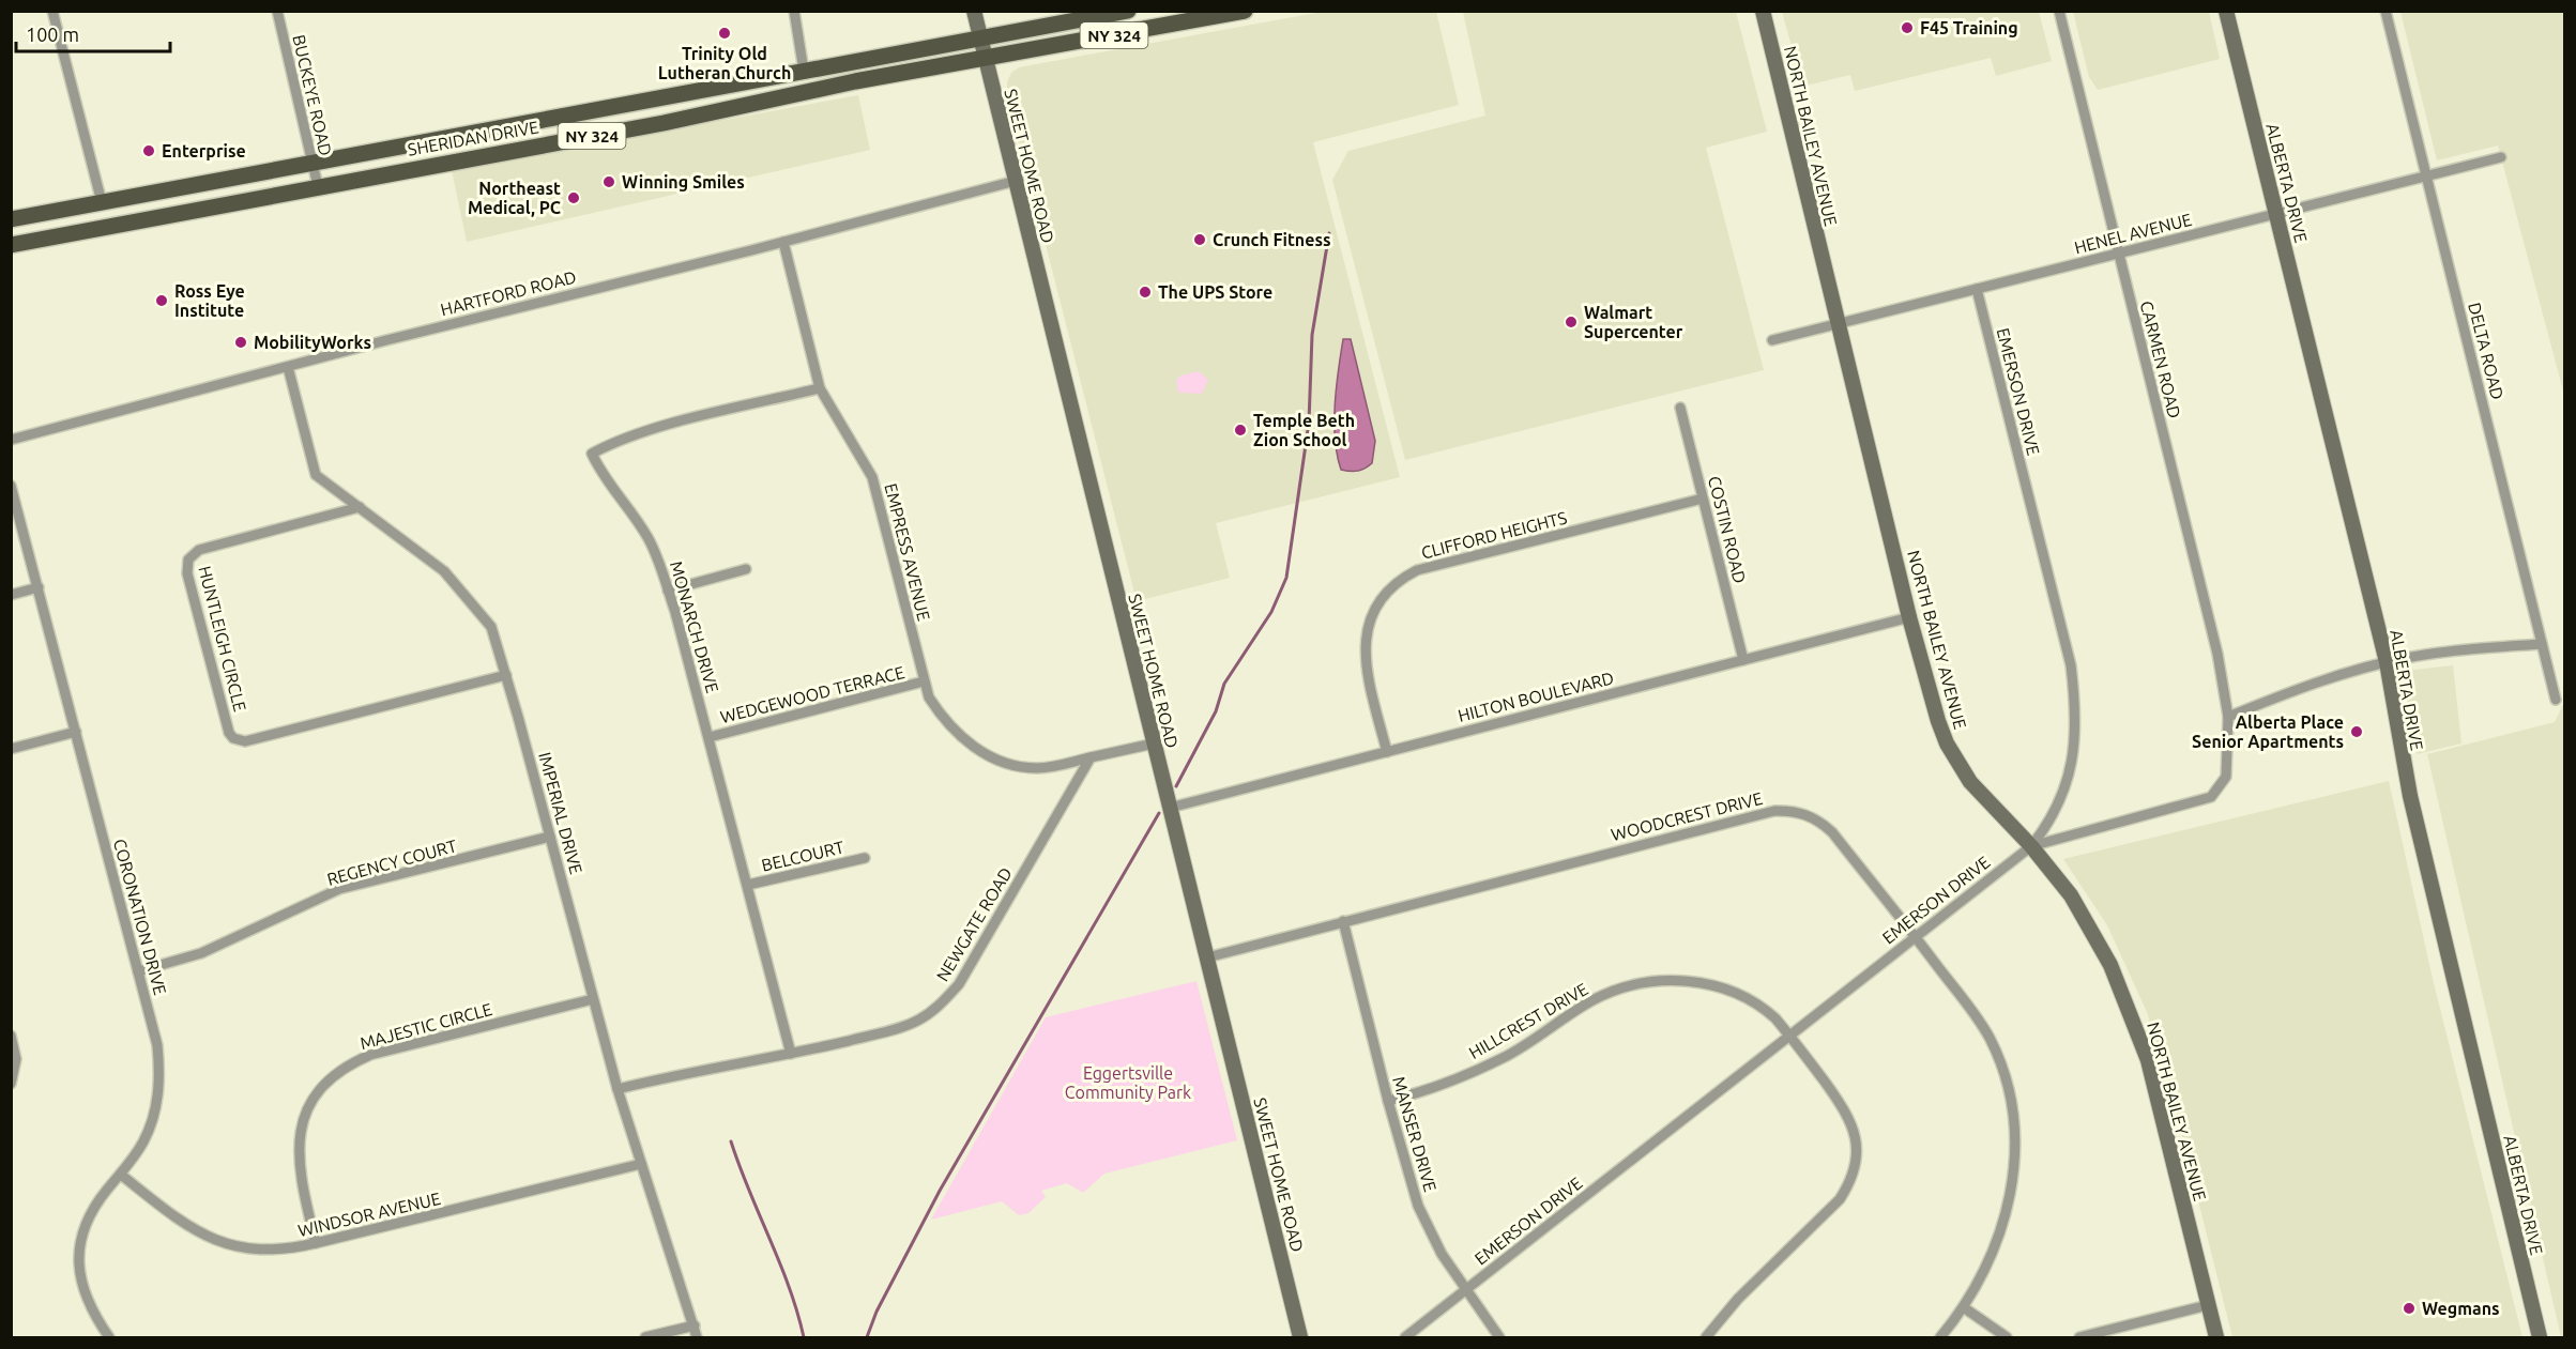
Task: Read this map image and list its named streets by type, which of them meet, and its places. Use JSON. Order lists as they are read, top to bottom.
{
  "streets": {
    "main road": ["NY 324", "SHERIDAN DRIVE"],
    "street": [
      "BUCKEYE ROAD",
      "NORTH BAILEY AVENUE",
      "SWEET HOME ROAD",
      "ALBERTA DRIVE",
      "HENEL AVENUE",
      "HARTFORD ROAD",
      "DELTA ROAD",
      "CARMEN ROAD",
      "EMERSON DRIVE",
      "COSTIN ROAD",
      "CLIFFORD HEIGHTS",
      "EMPRESS AVENUE",
      "MONARCH DRIVE",
      "HUNTLEIGH CIRCLE",
      "WEDGEWOOD TERRACE",
      "HILTON BOULEVARD",
      "IMPERIAL DRIVE",
      "WOODCREST DRIVE",
      "BELCOURT",
      "REGENCY COURT",
      "CORONATION DRIVE",
      "NEWGATE ROAD",
      "HILLCREST DRIVE",
      "MAJESTIC CIRCLE",
      "MANSER DRIVE",
      "WINDSOR AVENUE"
    ]
  },
  "crossings": [
    ["BUCKEYE ROAD", "SHERIDAN DRIVE"],
    ["NORTH BAILEY AVENUE", "HENEL AVENUE"],
    ["NORTH BAILEY AVENUE", "CARMEN ROAD"],
    ["NORTH BAILEY AVENUE", "EMERSON DRIVE"],
    ["NORTH BAILEY AVENUE", "HILTON BOULEVARD"],
    ["SHERIDAN DRIVE", "SWEET HOME ROAD"],
    ["SWEET HOME ROAD", "HARTFORD ROAD"],
    ["SWEET HOME ROAD", "HILTON BOULEVARD"],
    ["SWEET HOME ROAD", "WOODCREST DRIVE"],
    ["ALBERTA DRIVE", "HENEL AVENUE"],
    ["HENEL AVENUE", "DELTA ROAD"],
    ["HENEL AVENUE", "CARMEN ROAD"],
    ["HENEL AVENUE", "EMERSON DRIVE"],
    ["HARTFORD ROAD", "EMPRESS AVENUE"],
    ["HARTFORD ROAD", "IMPERIAL DRIVE"],
    ["CARMEN ROAD", "EMERSON DRIVE"],
    ["EMERSON DRIVE", "WOODCREST DRIVE"],
    ["EMERSON DRIVE", "HILLCREST DRIVE"],
    ["EMERSON DRIVE", "MANSER DRIVE"],
    ["COSTIN ROAD", "CLIFFORD HEIGHTS"],
    ["COSTIN ROAD", "HILTON BOULEVARD"],
    ["CLIFFORD HEIGHTS", "HILTON BOULEVARD"],
    ["EMPRESS AVENUE", "MONARCH DRIVE"],
    ["EMPRESS AVENUE", "WEDGEWOOD TERRACE"],
    ["EMPRESS AVENUE", "NEWGATE ROAD"],
    ["MONARCH DRIVE", "WEDGEWOOD TERRACE"],
    ["MONARCH DRIVE", "BELCOURT"],
    ["MONARCH DRIVE", "NEWGATE ROAD"],
    ["HUNTLEIGH CIRCLE", "IMPERIAL DRIVE"],
    ["IMPERIAL DRIVE", "REGENCY COURT"],
    ["IMPERIAL DRIVE", "NEWGATE ROAD"],
    ["IMPERIAL DRIVE", "MAJESTIC CIRCLE"],
    ["IMPERIAL DRIVE", "WINDSOR AVENUE"],
    ["WOODCREST DRIVE", "MANSER DRIVE"],
    ["REGENCY COURT", "CORONATION DRIVE"],
    ["CORONATION DRIVE", "WINDSOR AVENUE"],
    ["HILLCREST DRIVE", "MANSER DRIVE"],
    ["MAJESTIC CIRCLE", "WINDSOR AVENUE"]
  ],
  "parks": ["Eggertsville Community Park"],
  "places": [
    "F45 Training",
    "Trinity Old Lutheran Church",
    "Enterprise",
    "Winning Smiles",
    "Northeast Medical, PC",
    "Crunch Fitness",
    "The UPS Store",
    "Ross Eye Institute",
    "Walmart Supercenter",
    "MobilityWorks",
    "Temple Beth Zion School",
    "Alberta Place Senior Apartments",
    "Wegmans"
  ],
  "scale_bar": "100 m"
}
